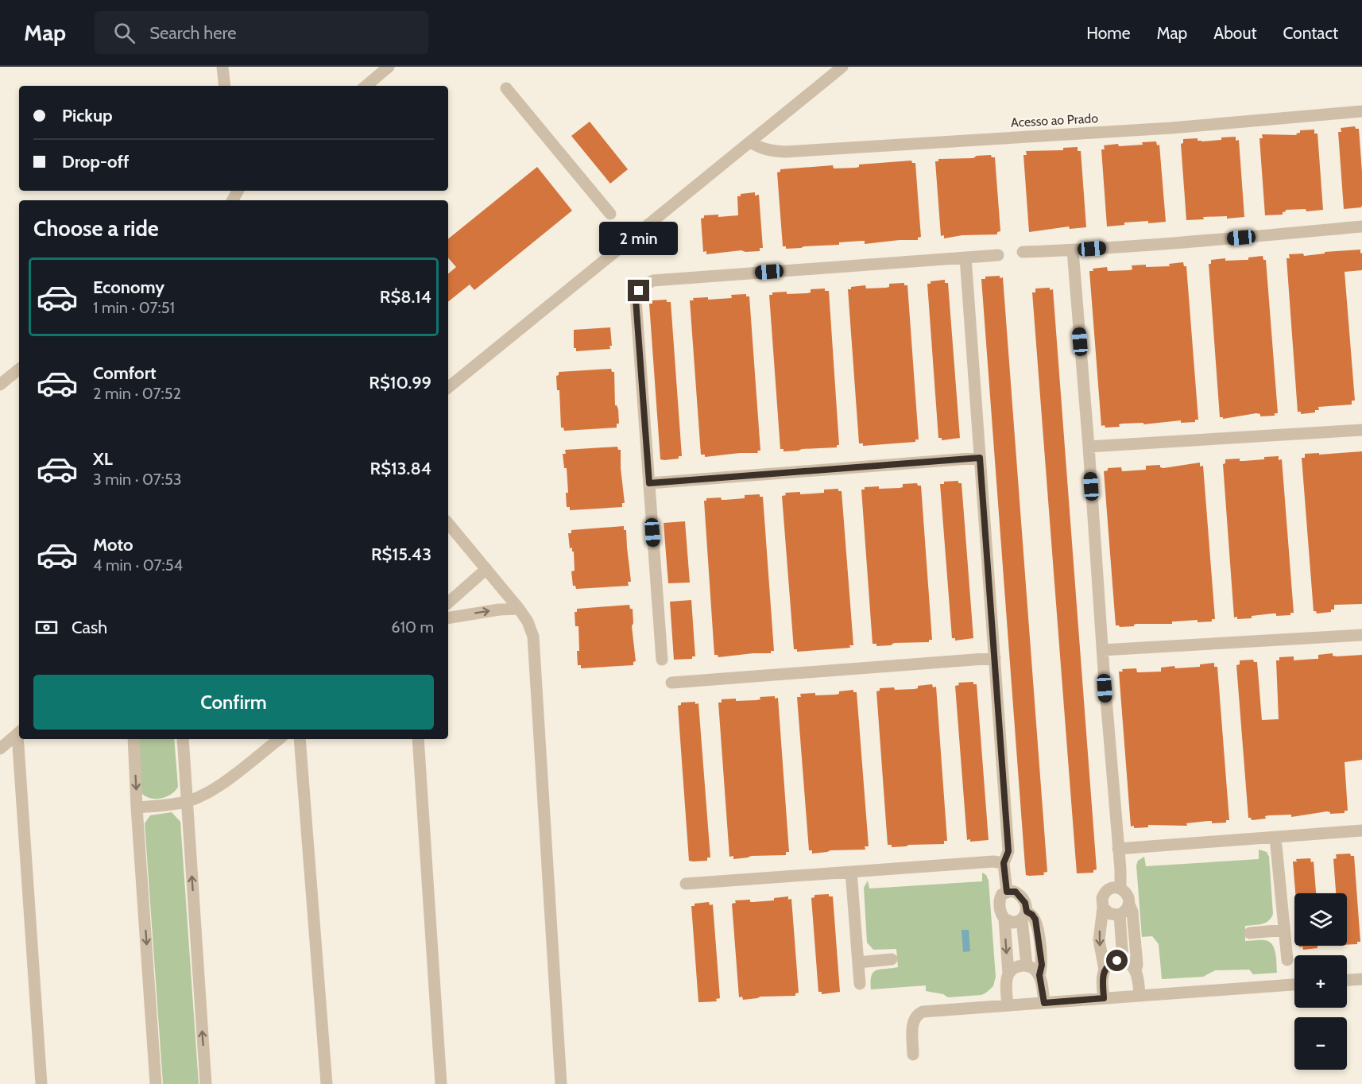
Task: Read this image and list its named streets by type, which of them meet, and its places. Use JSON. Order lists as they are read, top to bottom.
{
  "streets": {
    "street": ["Acesso ao Prado"]
  },
  "page": {
    "header": "Map",
    "search": "Search here",
    "nav": [
      "Home",
      "Map",
      "About",
      "Contact"
    ],
    "banner": ["Pickup", "Drop-off"],
    "heading": "Choose a ride",
    "bubble": "2 min",
    "list": [
      {
        "name": "Economy",
        "note": "1 min · 07:51",
        "value": "R$8.14"
      },
      {
        "name": "Comfort",
        "note": "2 min · 07:52",
        "value": "R$10.99"
      },
      {
        "name": "XL",
        "note": "3 min · 07:53",
        "value": "R$13.84"
      },
      {
        "name": "Moto",
        "note": "4 min · 07:54",
        "value": "R$15.43"
      }
    ],
    "pay": ["Cash", "610 m"],
    "buttons": "Confirm",
    "map_buttons": ["+", "−"]
  }
}
